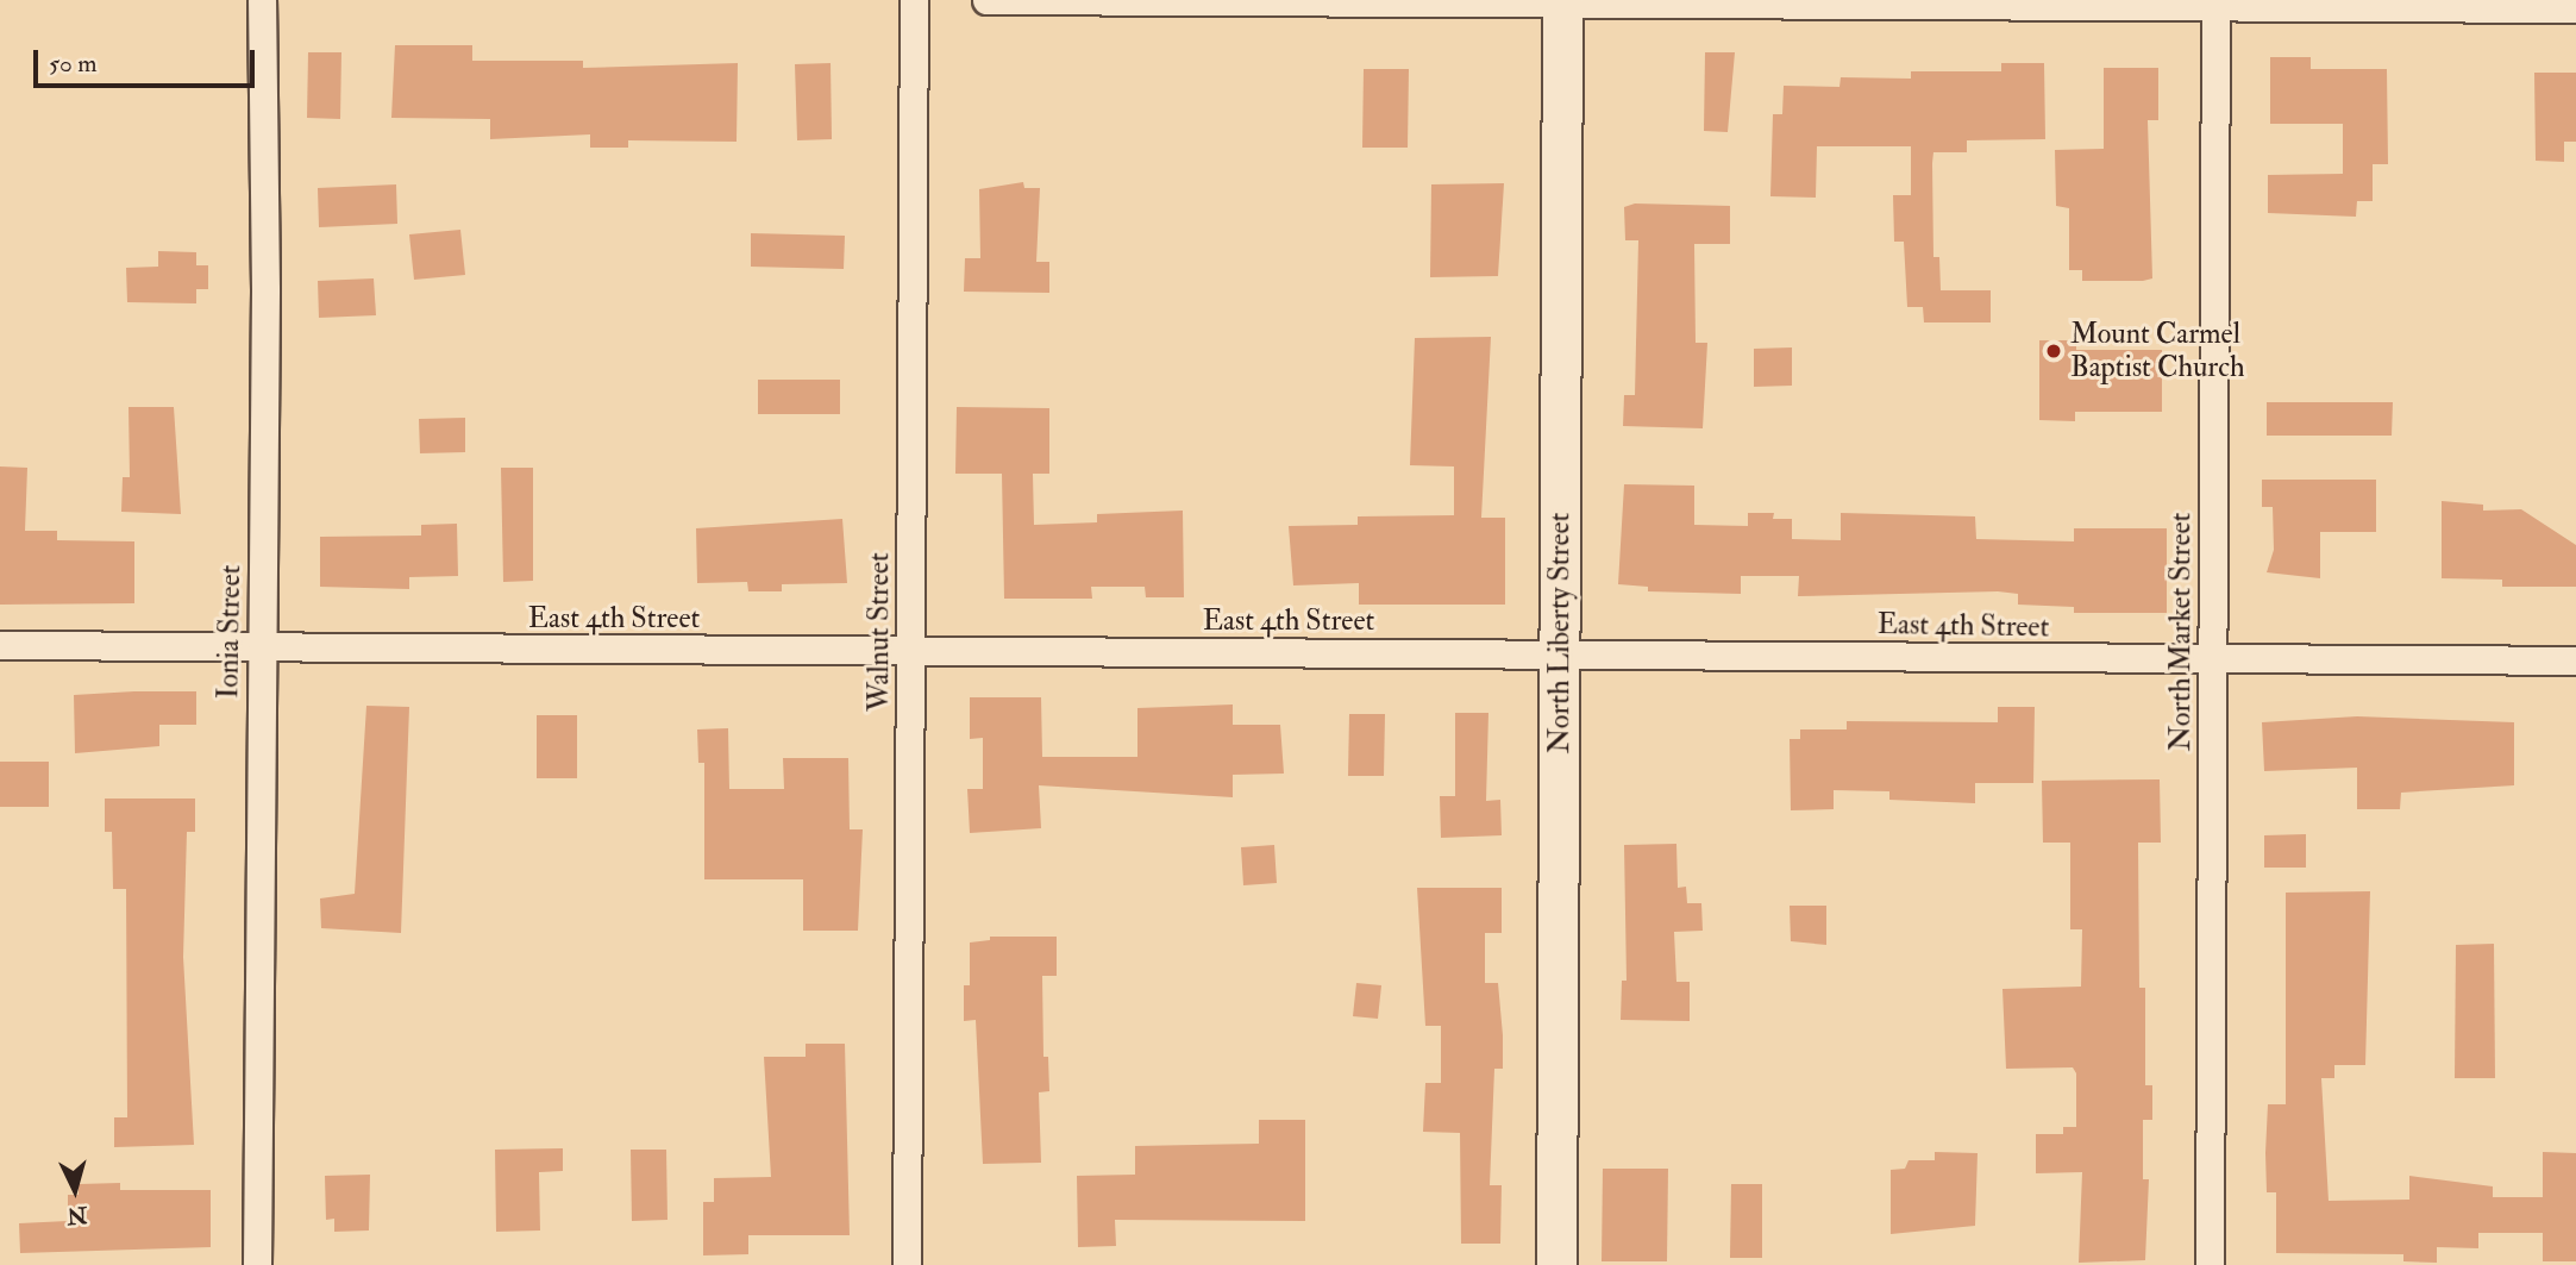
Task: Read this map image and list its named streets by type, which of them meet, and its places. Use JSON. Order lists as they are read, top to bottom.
{
  "streets": {
    "street": [
      "East 4th Street",
      "Ionia Street",
      "Walnut Street",
      "North Market Street",
      "North Liberty Street"
    ]
  },
  "crossings": [
    ["East 4th Street", "Ionia Street"],
    ["East 4th Street", "Walnut Street"],
    ["East 4th Street", "North Market Street"],
    ["East 4th Street", "North Liberty Street"]
  ],
  "places": ["Mount Carmel Baptist Church"],
  "scale_bar": "50 m",
  "north": "bottom"
}
